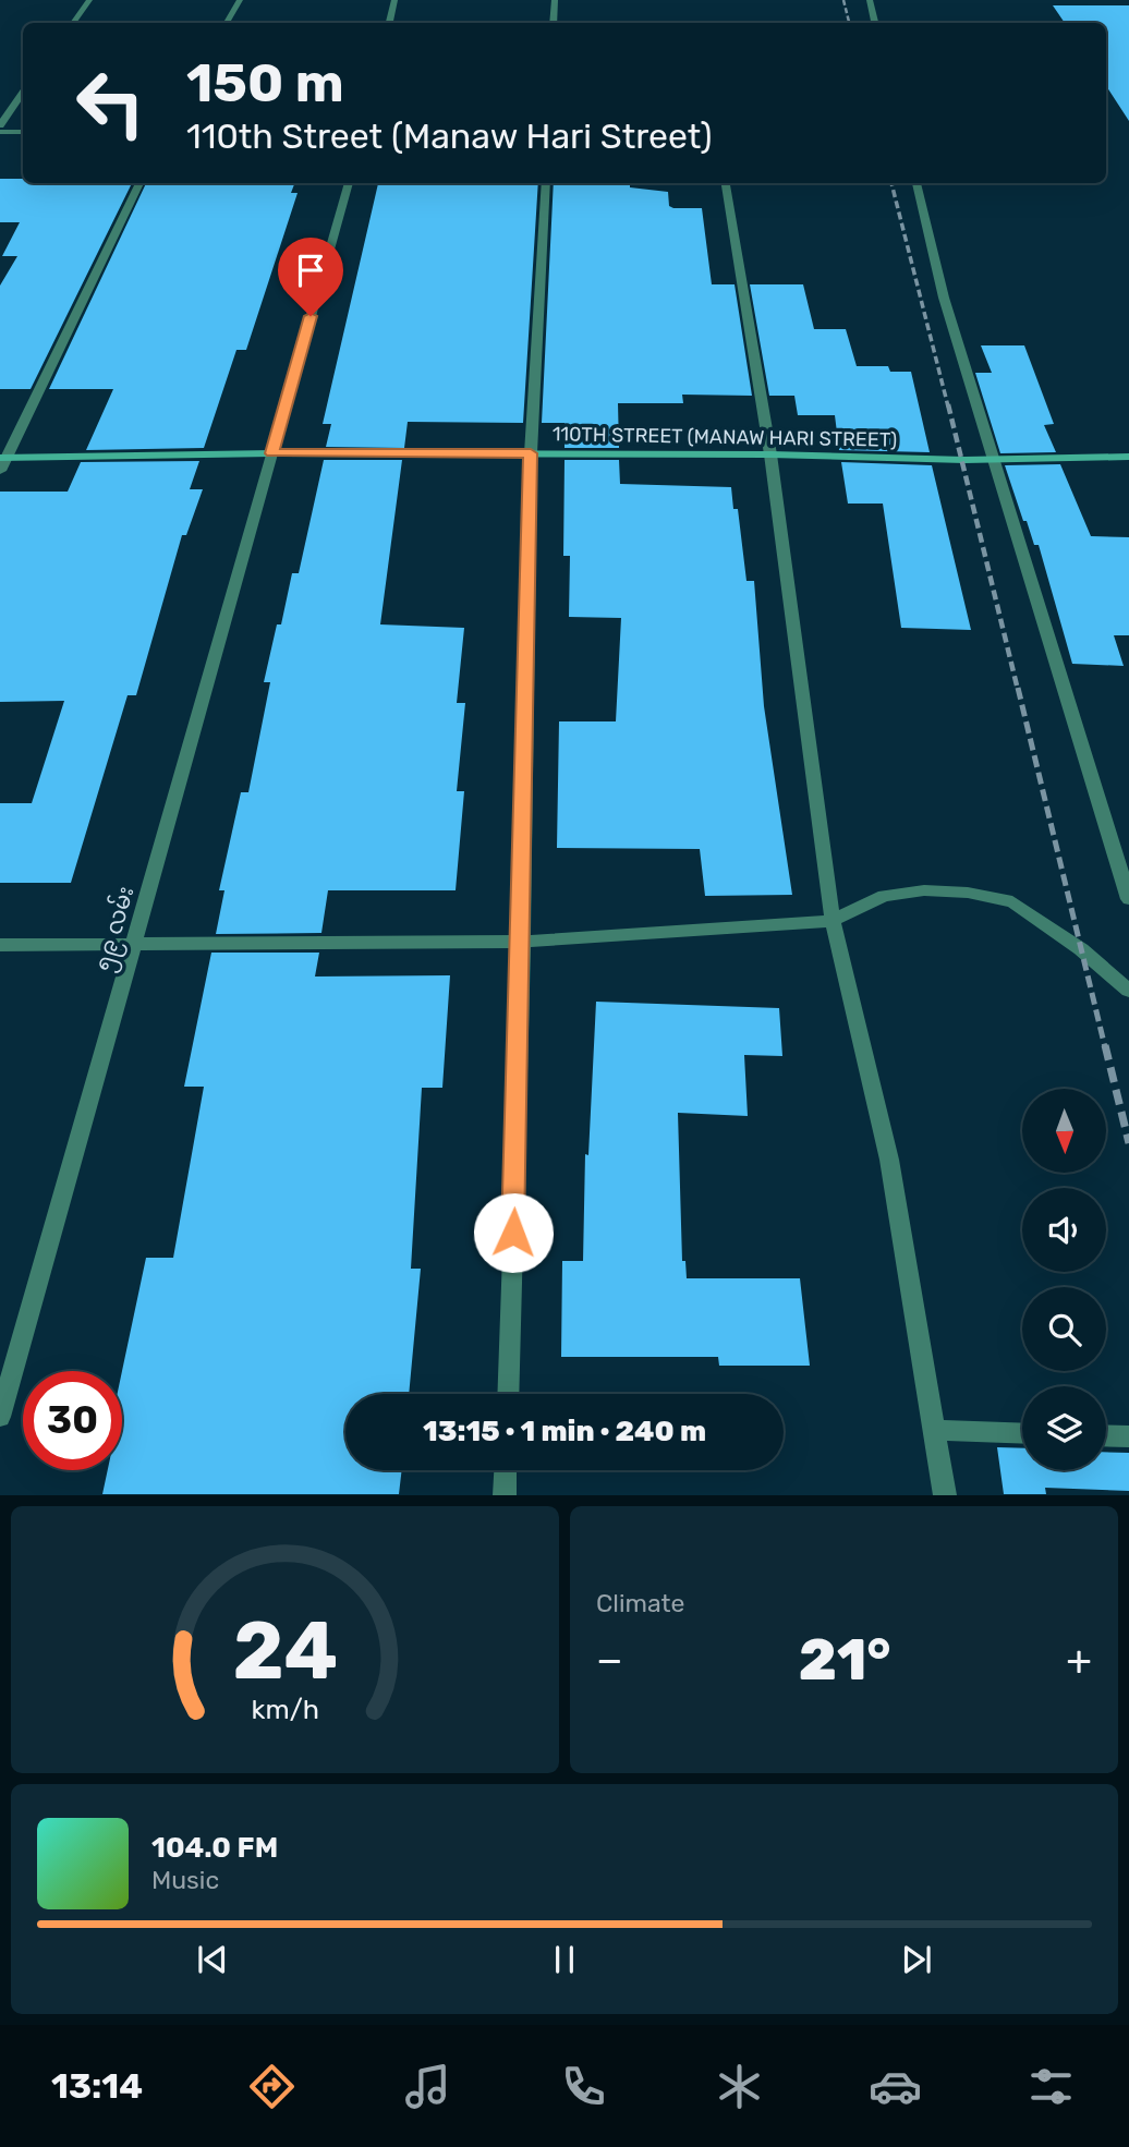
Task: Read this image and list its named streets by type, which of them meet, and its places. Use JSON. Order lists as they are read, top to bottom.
{
  "streets": {
    "main road": ["110TH STREET (MANAW HARI STREET)"],
    "street": ["၅၉ လမ်း"]
  },
  "crossings": [
    ["110TH STREET (MANAW HARI STREET)", "၅၉ လမ်း"]
  ],
  "north": "bottom",
  "page": {
    "turn": ["150 m", "110th Street (Manaw Hari Street)"],
    "limit": "30",
    "trip": "13:15 · 1 min · 240 m",
    "tile": "Climate",
    "heat": ["−", "21°", "+"],
    "song": ["104.0 FM", "Music"],
    "tabs": "13:14",
    "gauge": ["24", "km/h"]
  }
}
